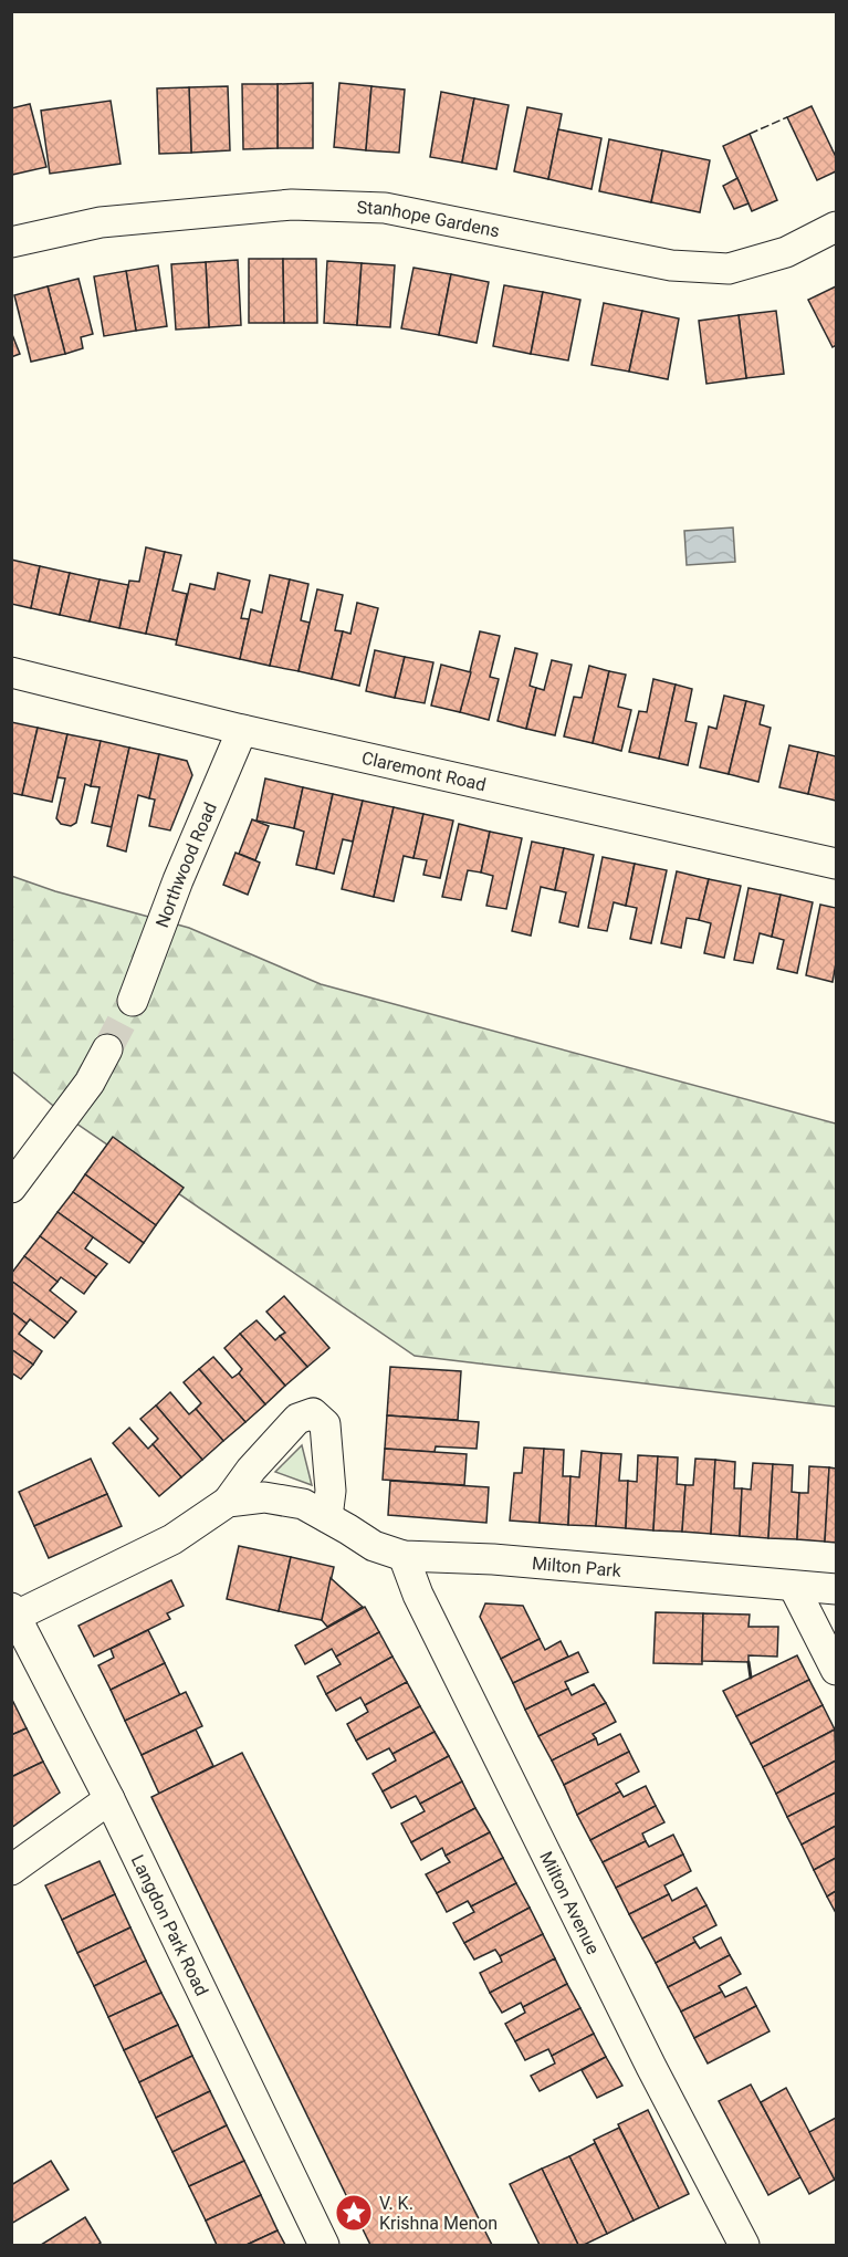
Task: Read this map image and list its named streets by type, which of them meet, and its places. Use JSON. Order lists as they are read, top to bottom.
{
  "streets": {
    "street": [
      "Stanhope Gardens",
      "Claremont Road",
      "Northwood Road",
      "Milton Park",
      "Milton Avenue",
      "Langdon Park Road"
    ]
  },
  "crossings": [
    ["Claremont Road", "Northwood Road"],
    ["Milton Park", "Milton Avenue"],
    ["Milton Park", "Langdon Park Road"]
  ],
  "places": {
    "place": ["V. K. Krishna Menon"]
  }
}
